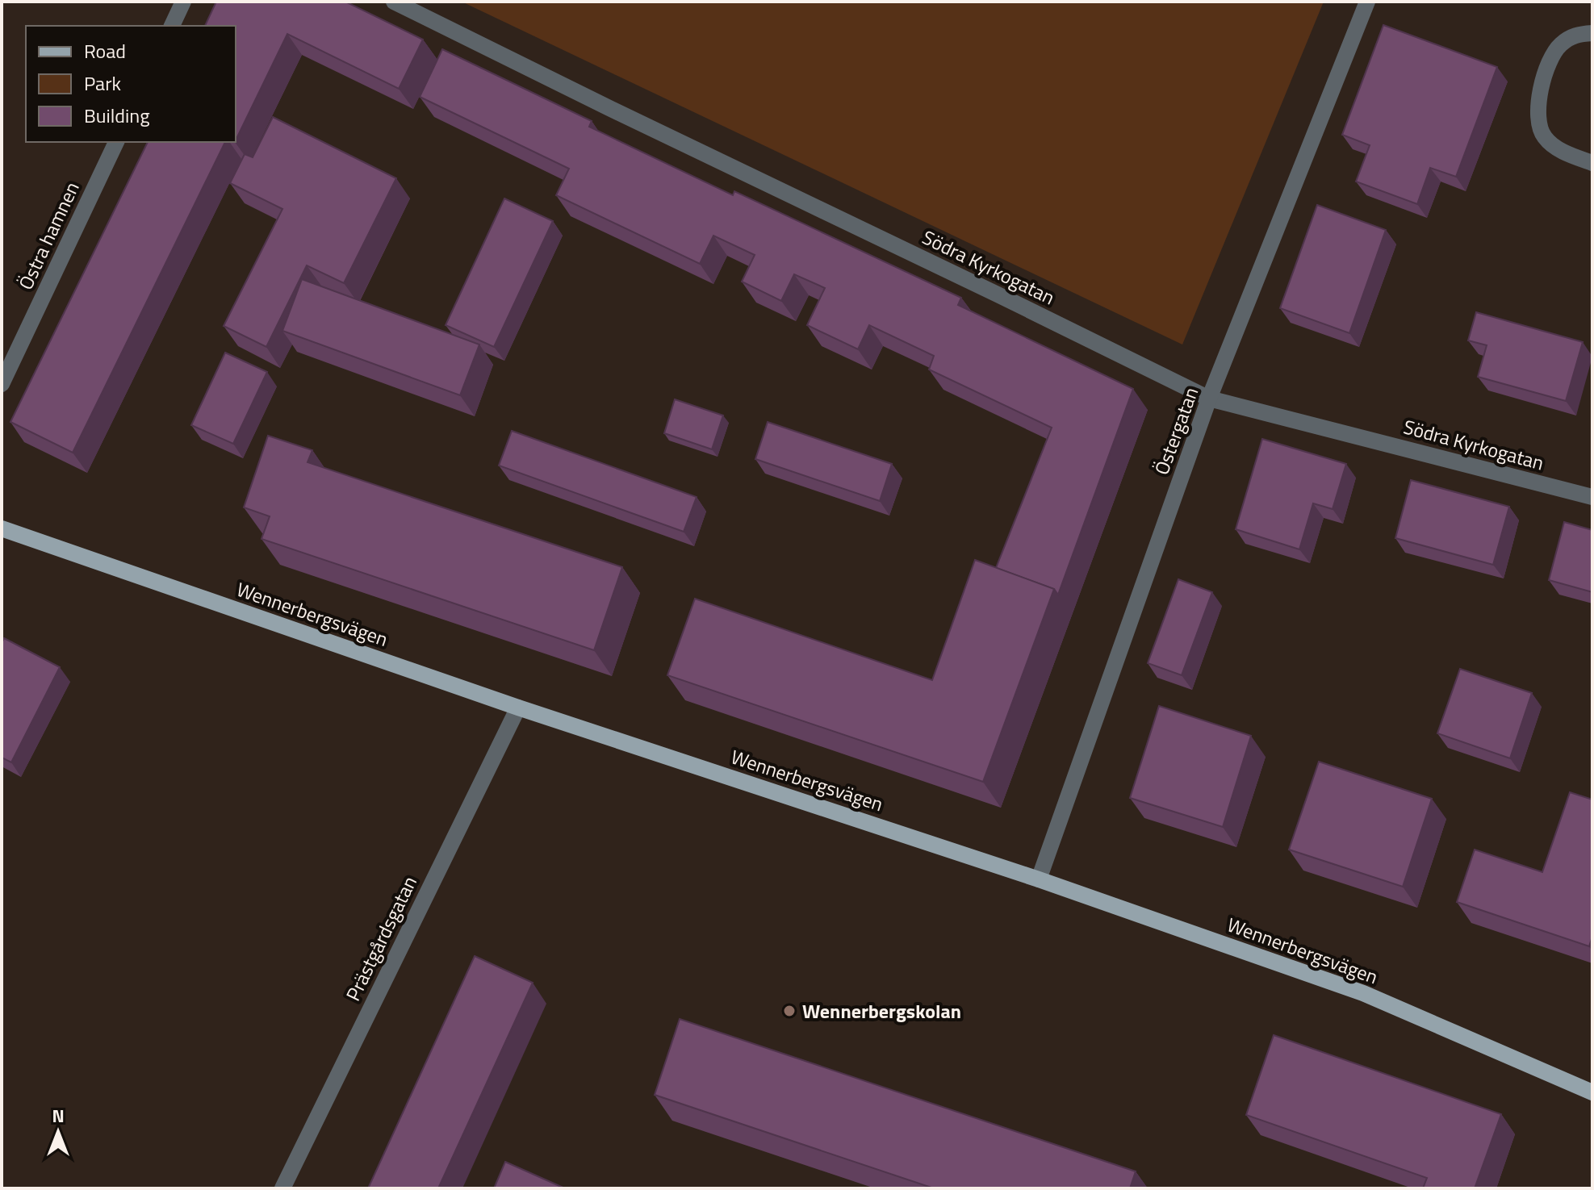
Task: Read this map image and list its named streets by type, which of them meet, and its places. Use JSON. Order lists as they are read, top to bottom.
{
  "streets": {
    "main road": ["Wennerbergsvägen"],
    "street": [
      "Östra hamnen",
      "Södra Kyrkogatan",
      "Östergatan",
      "Prästgårdsgatan"
    ]
  },
  "crossings": [
    ["Södra Kyrkogatan", "Östergatan"],
    ["Östergatan", "Wennerbergsvägen"],
    ["Wennerbergsvägen", "Prästgårdsgatan"]
  ],
  "places": ["Wennerbergskolan"],
  "legend": ["Road", "Park", "Building"],
  "north": "top"
}
